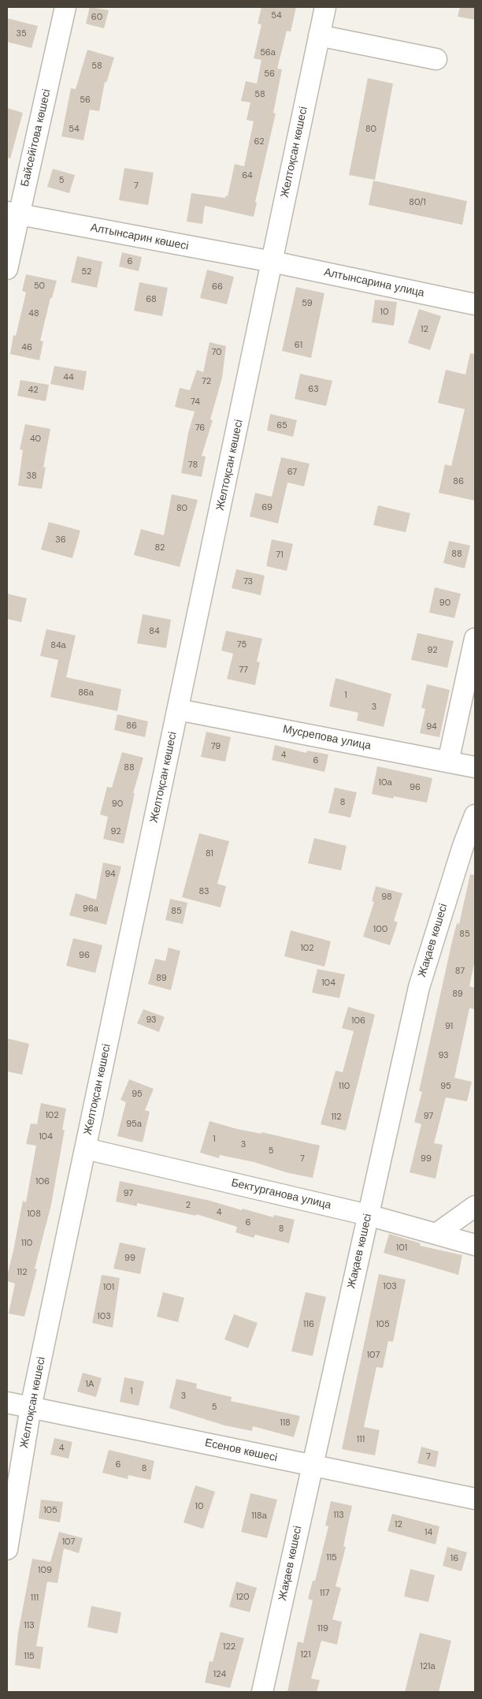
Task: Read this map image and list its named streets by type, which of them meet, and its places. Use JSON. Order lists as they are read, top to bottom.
{
  "streets": {
    "street": [
      "Байсейітова көшесі",
      "Желтоқсан көшесі",
      "Алтынсарин көшесі",
      "Алтынсарина улица",
      "Мусрепова улица",
      "Жақаев көшесі",
      "Бектурганова улица",
      "Есенов көшесі"
    ]
  },
  "crossings": [
    ["Байсейітова көшесі", "Алтынсарин көшесі"],
    ["Желтоқсан көшесі", "Алтынсарин көшесі"],
    ["Желтоқсан көшесі", "Алтынсарина улица"],
    ["Желтоқсан көшесі", "Мусрепова улица"],
    ["Желтоқсан көшесі", "Бектурганова улица"],
    ["Желтоқсан көшесі", "Есенов көшесі"],
    ["Алтынсарин көшесі", "Алтынсарина улица"],
    ["Жақаев көшесі", "Бектурганова улица"],
    ["Жақаев көшесі", "Есенов көшесі"]
  ],
  "house_numbers": [
    "54",
    "60",
    "35",
    "56а",
    "58",
    "56",
    "58",
    "56",
    "54",
    "80",
    "62",
    "64",
    "5",
    "7",
    "80/1",
    "6",
    "52",
    "50",
    "66",
    "68",
    "59",
    "10",
    "48",
    "12",
    "61",
    "46",
    "70",
    "44",
    "72",
    "63",
    "42",
    "74",
    "65",
    "76",
    "40",
    "78",
    "67",
    "38",
    "86",
    "69",
    "80",
    "36",
    "82",
    "88",
    "71",
    "73",
    "90",
    "84",
    "75",
    "84а",
    "92",
    "77",
    "86а",
    "1",
    "3",
    "86",
    "94",
    "79",
    "4",
    "6",
    "88",
    "10а",
    "96",
    "8",
    "90",
    "92",
    "81",
    "94",
    "83",
    "98",
    "96а",
    "85",
    "100",
    "85",
    "102",
    "96",
    "87",
    "89",
    "104",
    "89",
    "93",
    "106",
    "91",
    "93",
    "110",
    "95",
    "95",
    "102",
    "97",
    "112",
    "95а",
    "104",
    "1",
    "3",
    "5",
    "7",
    "99",
    "106",
    "97",
    "2",
    "4",
    "108",
    "6",
    "8",
    "110",
    "101",
    "99",
    "112",
    "103",
    "101",
    "103",
    "116",
    "105",
    "107",
    "1А",
    "1",
    "3",
    "5",
    "118",
    "111",
    "4",
    "7",
    "6",
    "8",
    "10",
    "105",
    "113",
    "118а",
    "12",
    "14",
    "107",
    "115",
    "16",
    "109",
    "117",
    "120",
    "111",
    "113",
    "119",
    "122",
    "121",
    "115",
    "121а",
    "124"
  ]
}
